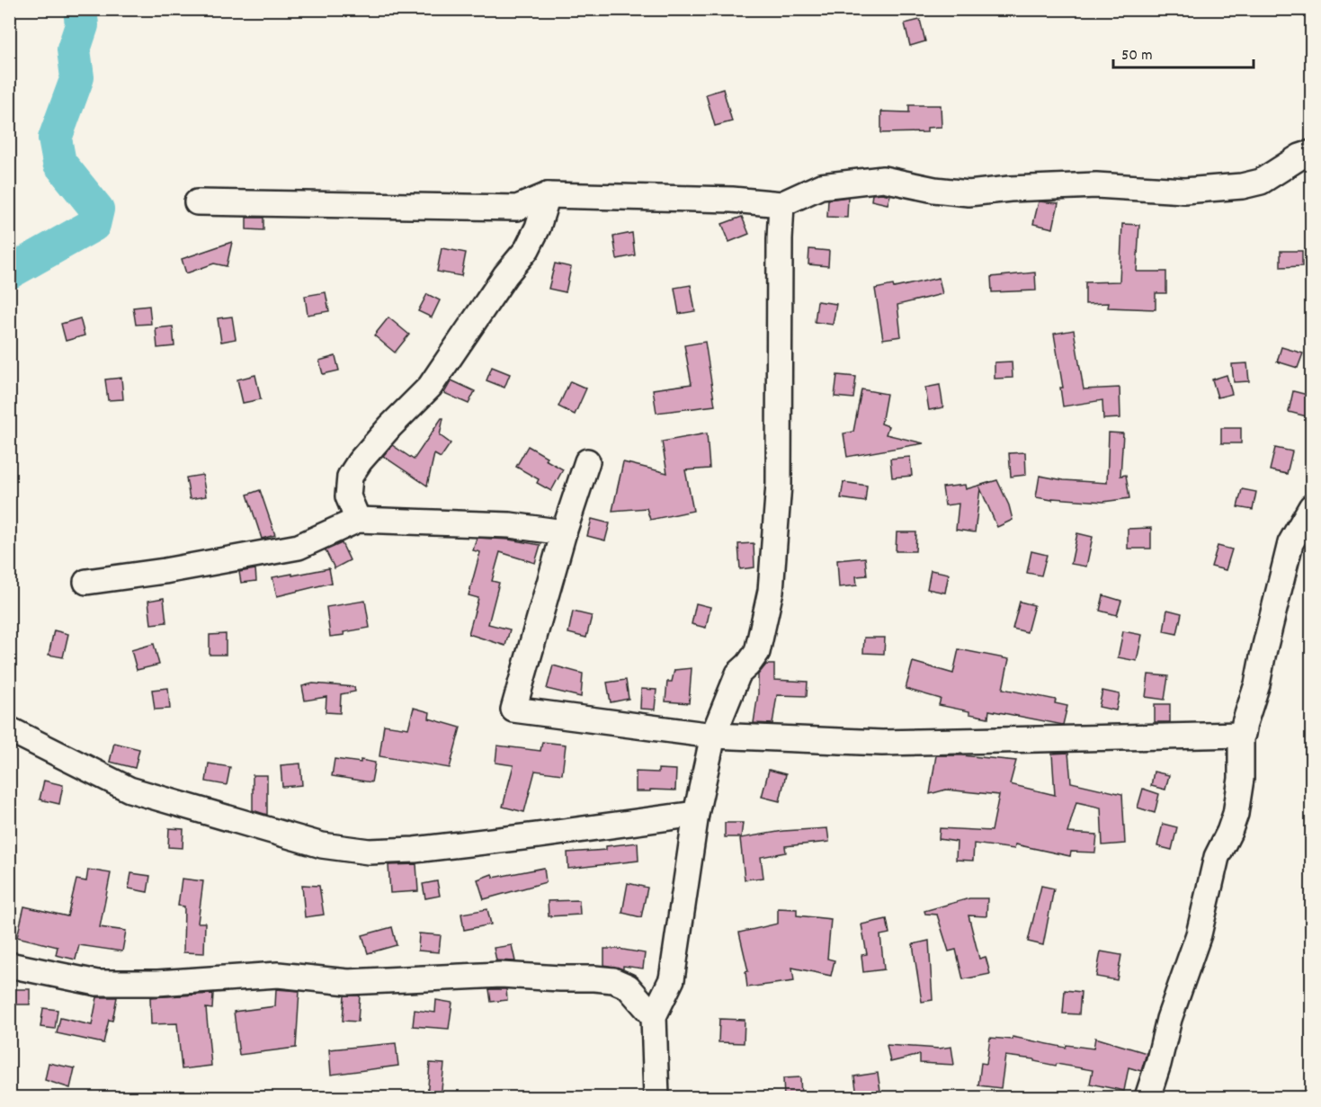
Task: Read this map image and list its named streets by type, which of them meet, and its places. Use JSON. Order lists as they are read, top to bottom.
{
  "scale_bar": "50 m"
}
